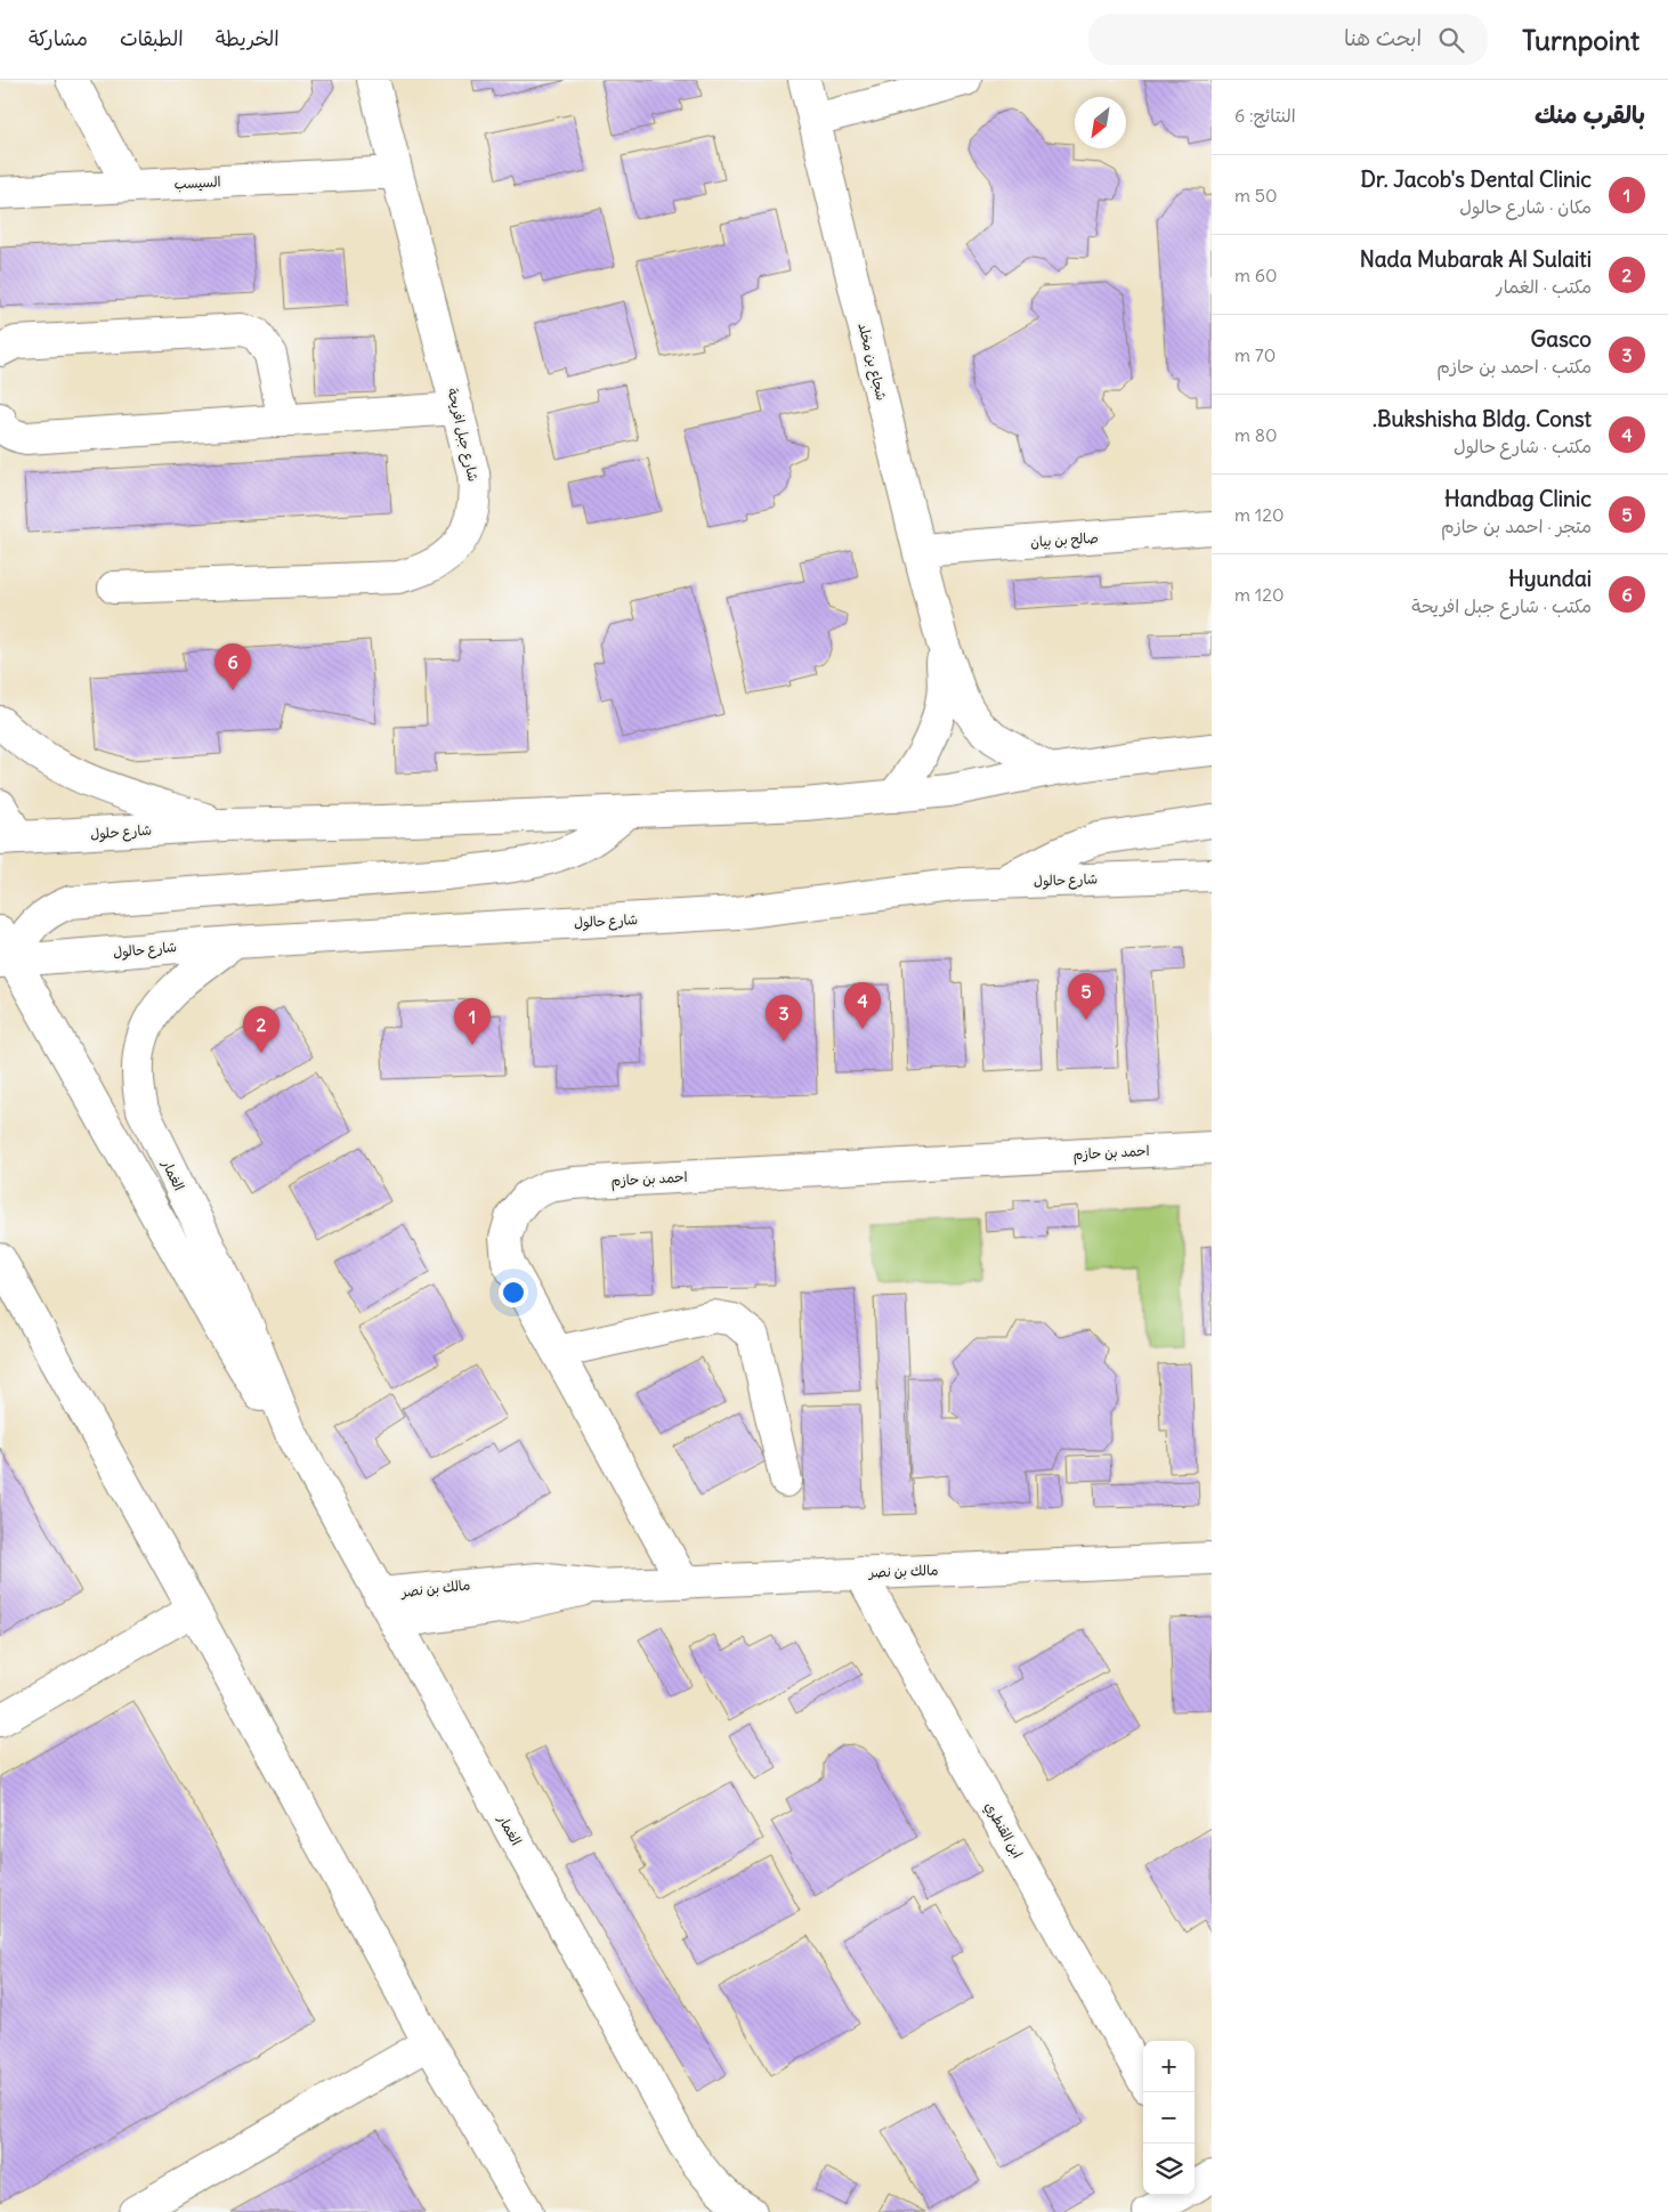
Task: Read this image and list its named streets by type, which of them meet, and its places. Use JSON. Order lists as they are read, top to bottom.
{
  "streets": {
    "street": [
      "السيسب",
      "شجاع بن مخلد",
      "شارع جبل افريحة",
      "صالح بن بيان",
      "شارع حلول",
      "شارع حالول",
      "احمد بن حازم",
      "الغمار",
      "مالك بن نصر",
      "ابن القنطري"
    ]
  },
  "crossings": [
    ["السيسب", "شارع جبل افريحة"],
    ["شجاع بن مخلد", "صالح بن بيان"],
    ["شارع حالول", "الغمار"],
    ["احمد بن حازم", "مالك بن نصر"],
    ["الغمار", "مالك بن نصر"],
    ["مالك بن نصر", "ابن القنطري"]
  ],
  "north": "bottom left",
  "page": {
    "header": "Turnpoint",
    "search": "ابحث هنا",
    "nav": ["الخريطة", "الطبقات", "مشاركة"],
    "heading": ["بالقرب منك", "النتائج: 6"],
    "list": [
      {
        "mark": "1",
        "name": "Dr. Jacob's Dental Clinic",
        "note": "مكان · شارع حالول",
        "value": "50 m"
      },
      {
        "mark": "2",
        "name": "Nada Mubarak Al Sulaiti",
        "note": "مكتب · الغمار",
        "value": "60 m"
      },
      {
        "mark": "3",
        "name": "Gasco",
        "note": "مكتب · احمد بن حازم",
        "value": "70 m"
      },
      {
        "mark": "4",
        "name": "Bukshisha Bldg. Const.",
        "note": "مكتب · شارع حالول",
        "value": "80 m"
      },
      {
        "mark": "5",
        "name": "Handbag Clinic",
        "note": "متجر · احمد بن حازم",
        "value": "120 m"
      },
      {
        "mark": "6",
        "name": "Hyundai",
        "note": "مكتب · شارع جبل افريحة",
        "value": "120 m"
      }
    ],
    "pins": [
      "6",
      "5",
      "4",
      "3",
      "1",
      "2"
    ],
    "map_buttons": ["+", "−"]
  }
}
